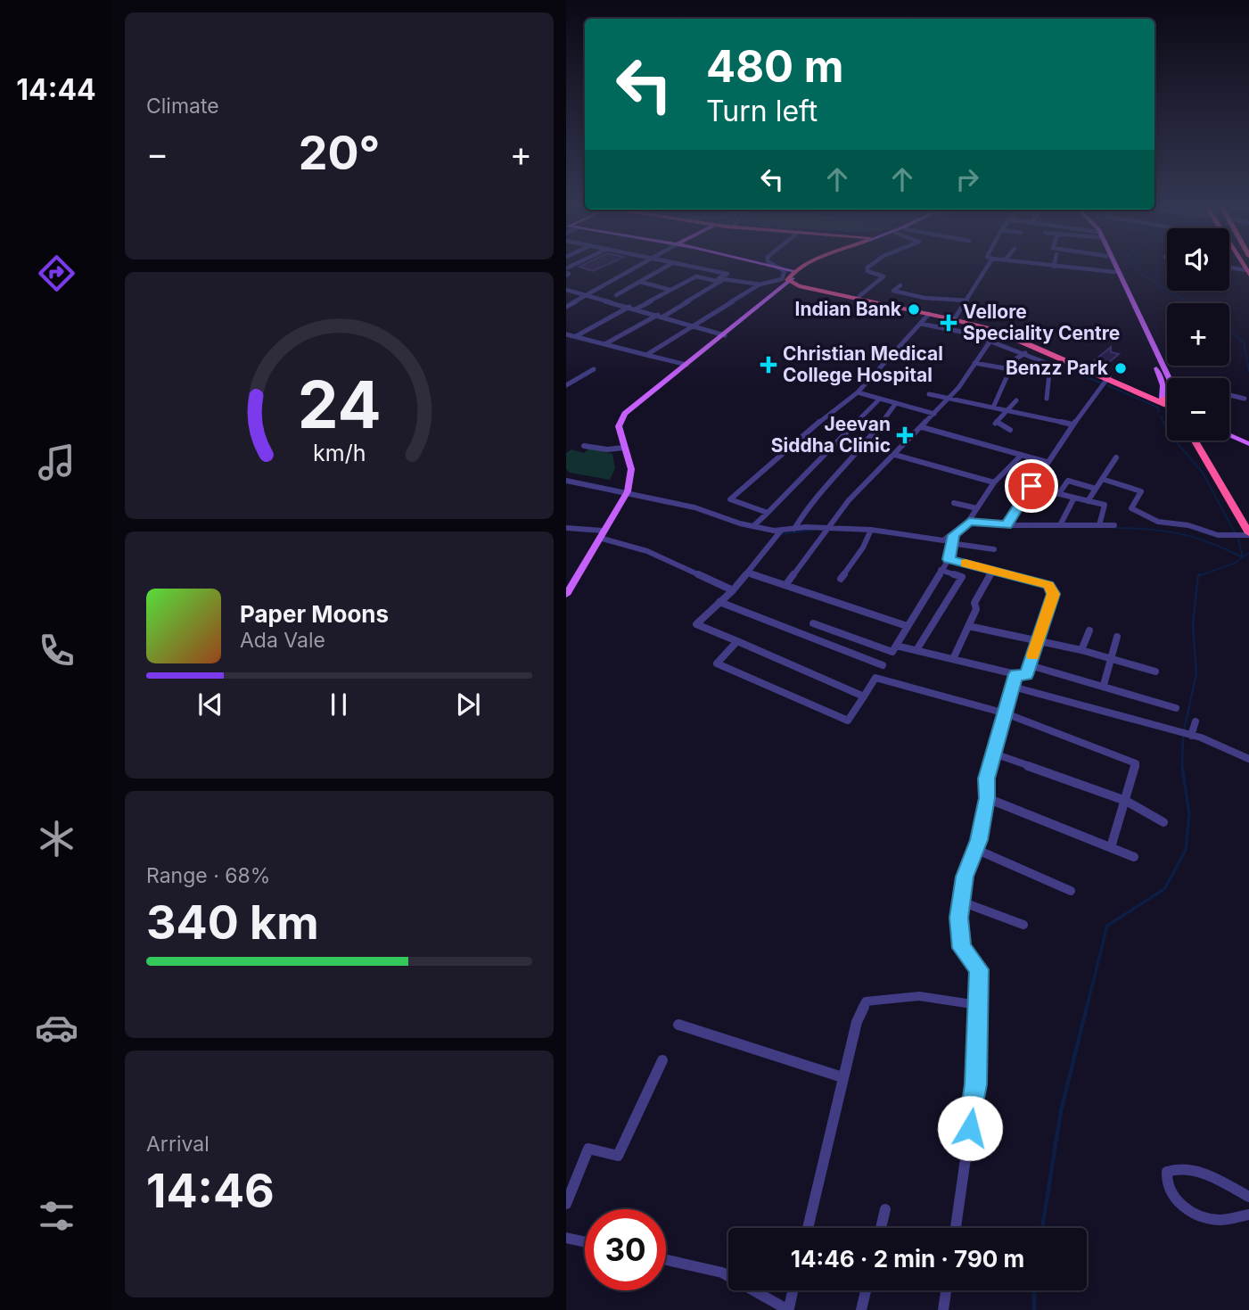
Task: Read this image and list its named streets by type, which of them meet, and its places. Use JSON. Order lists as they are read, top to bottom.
{
  "places": {
    "other": ["Indian Bank", "Benzz Park"],
    "health": ["Vellore Speciality Centre", "Christian Medical College Hospital", "Jeevan Siddha Clinic"]
  },
  "page": {
    "tabs": "14:44",
    "tile": [
      "Climate",
      ["Range · 68%", "340 km"],
      ["Arrival", "14:46"]
    ],
    "turn": ["480 m", "Turn left"],
    "heat": ["−", "20°", "+"],
    "map_buttons": ["+", "−"],
    "song": ["Paper Moons", "Ada Vale"],
    "limit": "30",
    "trip": "14:46 · 2 min · 790 m",
    "gauge": ["24", "km/h"]
  }
}
